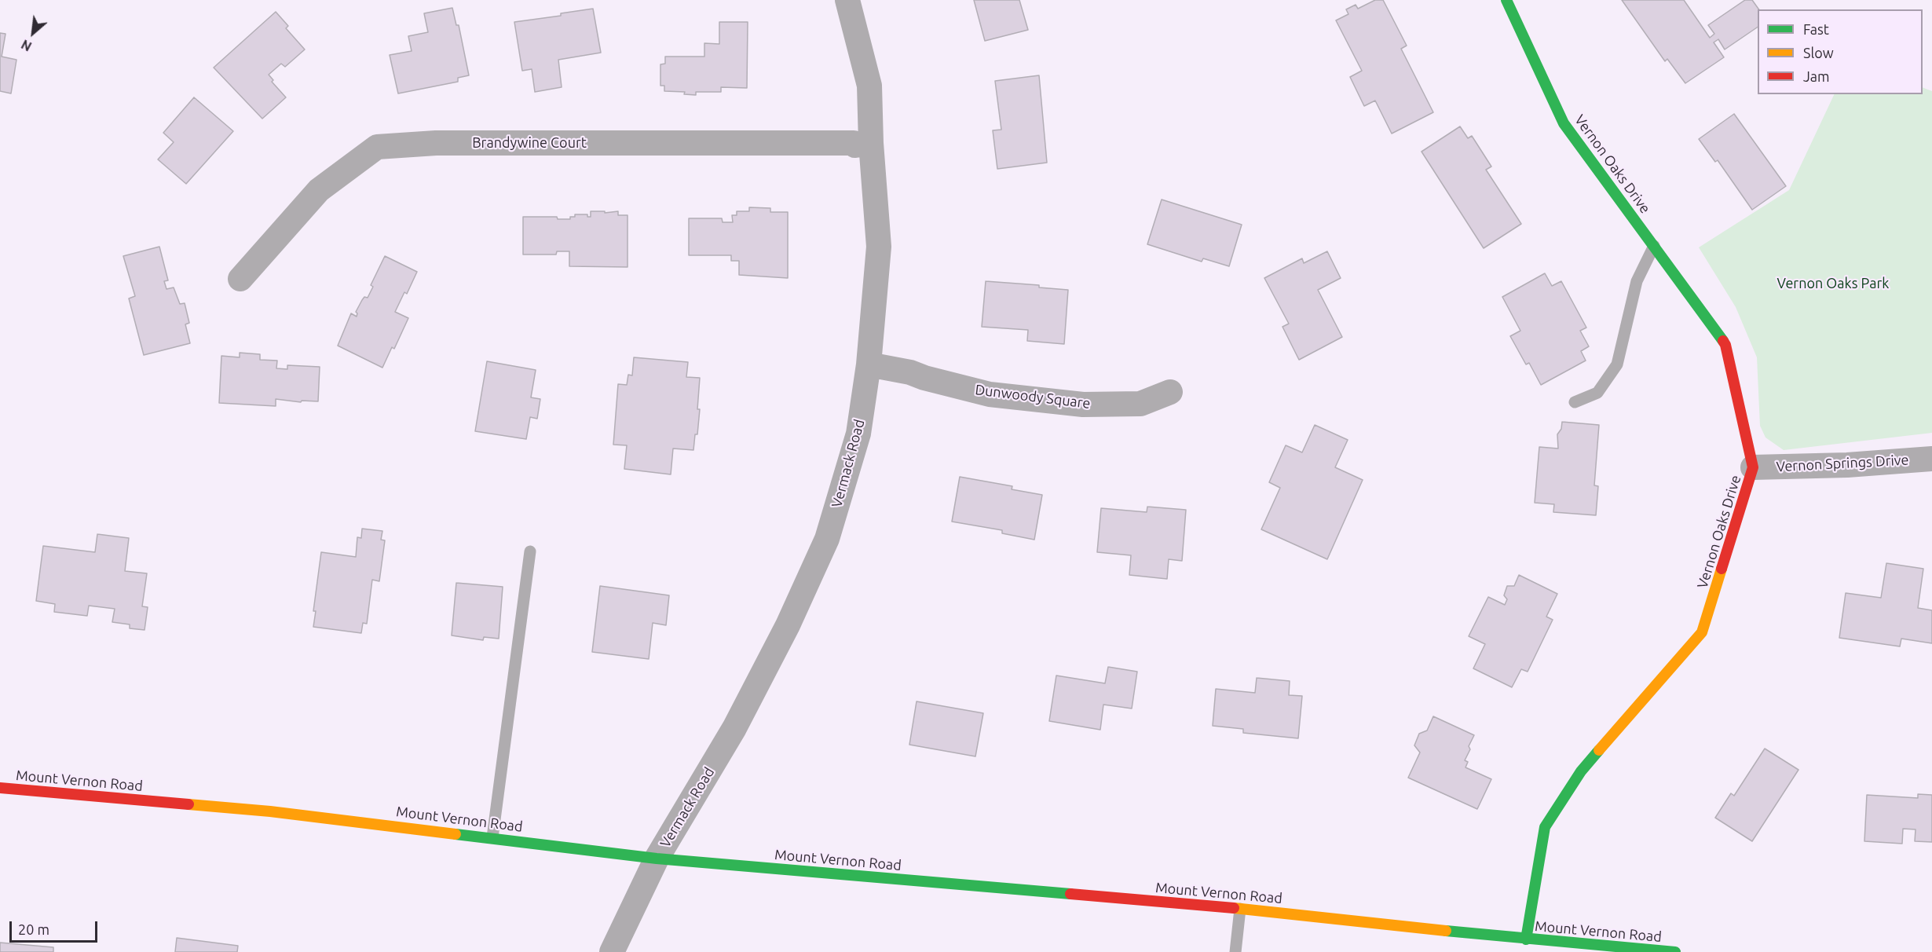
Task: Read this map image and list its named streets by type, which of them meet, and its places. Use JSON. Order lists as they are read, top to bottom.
{
  "streets": {
    "main road": ["Vernon Oaks Drive", "Mount Vernon Road"],
    "street": [
      "Brandywine Court",
      "Dunwoody Square",
      "Vermack Road",
      "Vernon Springs Drive"
    ]
  },
  "crossings": [
    ["Brandywine Court", "Vermack Road"],
    ["Vernon Oaks Drive", "Vernon Springs Drive"],
    ["Vernon Oaks Drive", "Mount Vernon Road"],
    ["Dunwoody Square", "Vermack Road"],
    ["Vermack Road", "Mount Vernon Road"]
  ],
  "parks": ["Vernon Oaks Park"],
  "legend": ["Fast", "Slow", "Jam"],
  "scale_bar": "20 m",
  "north": "bottom left"
}
